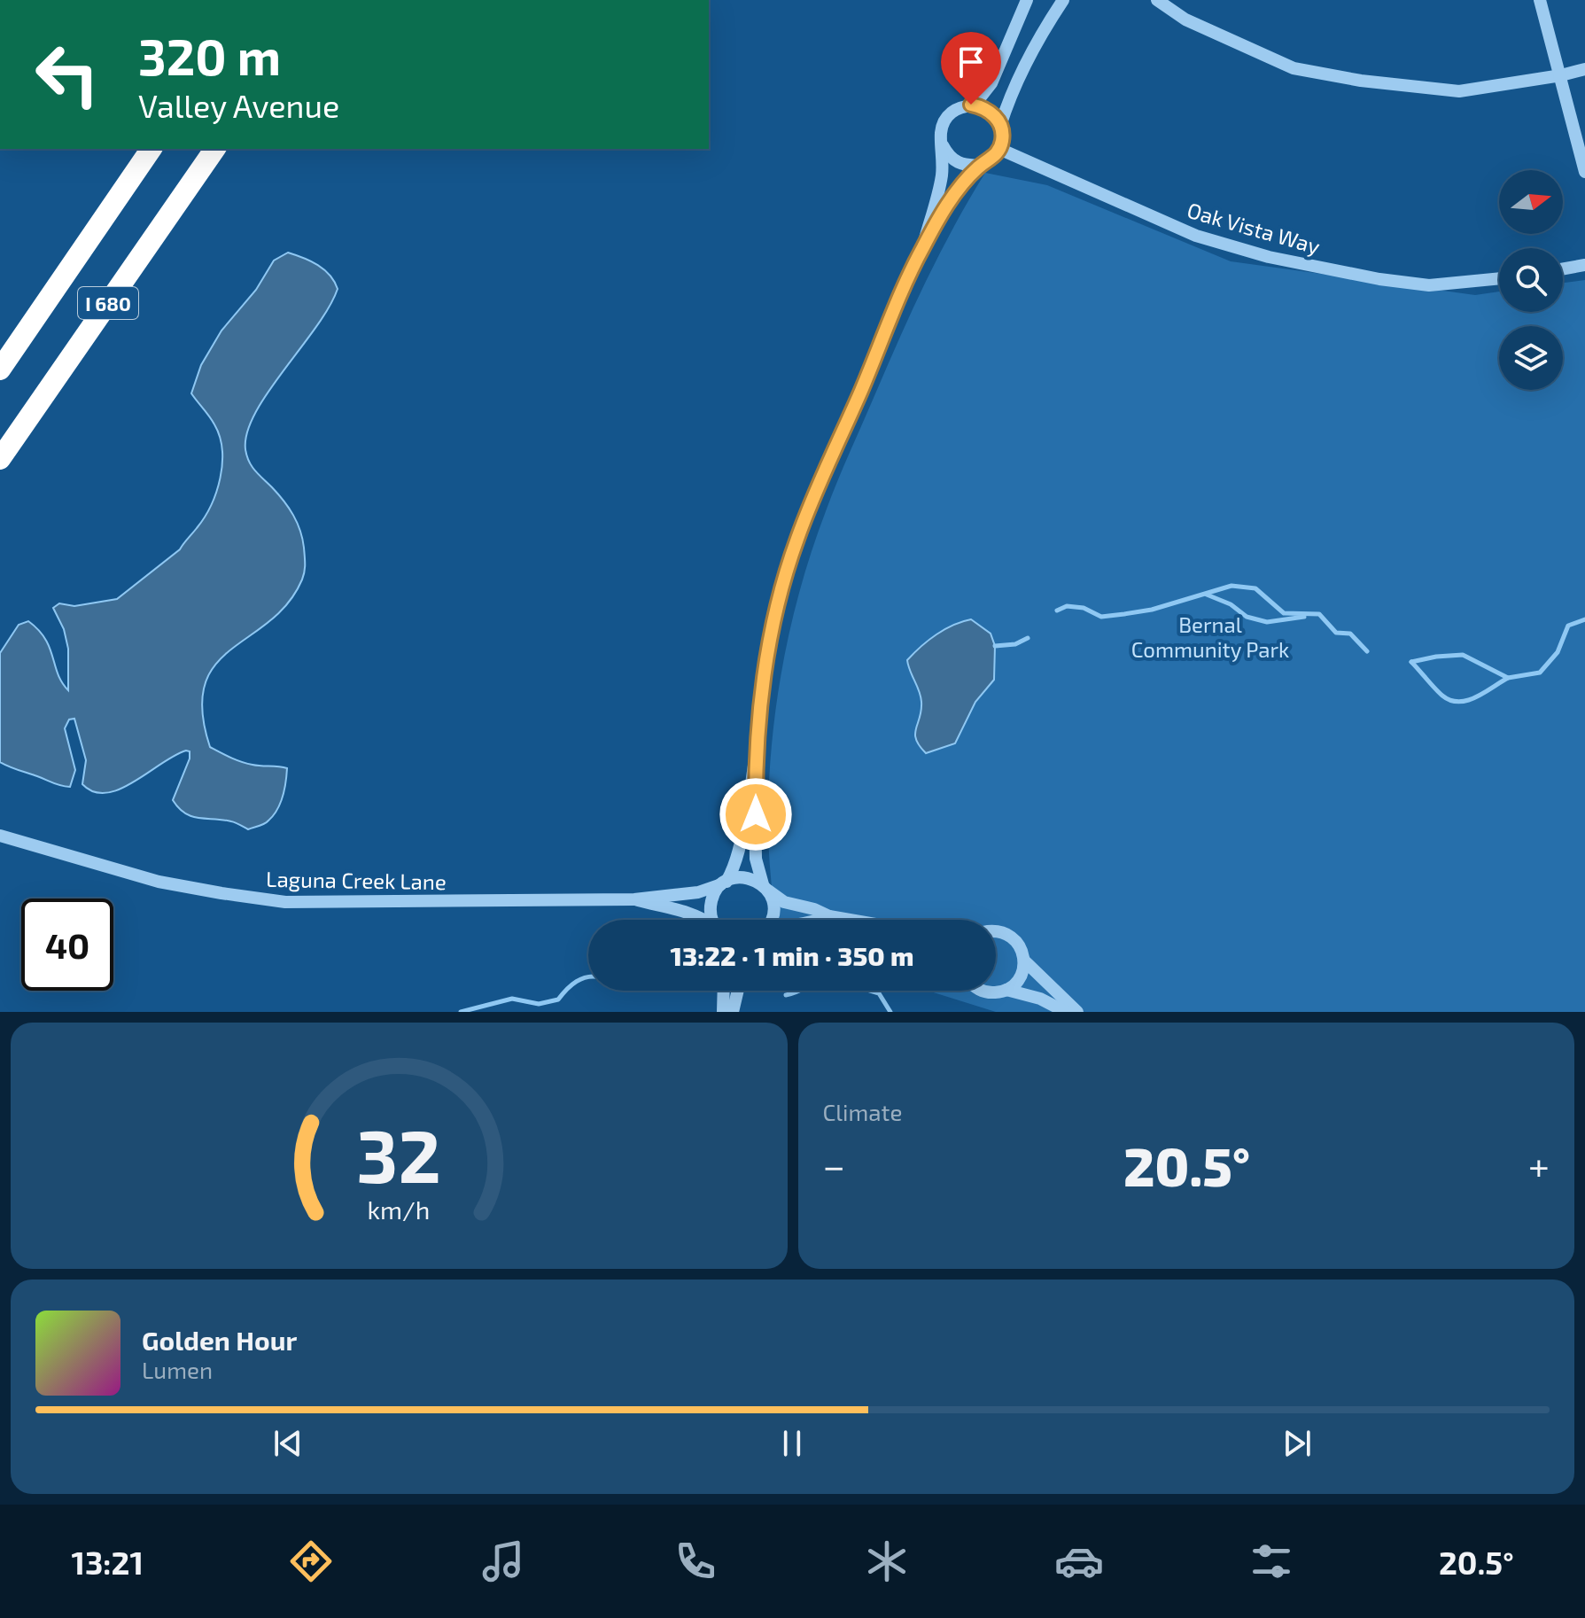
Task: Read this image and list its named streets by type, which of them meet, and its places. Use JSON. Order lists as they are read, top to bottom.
{
  "streets": {
    "highway": ["I 680"],
    "street": ["Oak Vista Way", "Laguna Creek Lane"]
  },
  "parks": ["Bernal Community Park"],
  "north": "right",
  "page": {
    "turn": ["320 m", "Valley Avenue"],
    "limit": "40",
    "trip": "13:22 · 1 min · 350 m",
    "tile": "Climate",
    "heat": ["−", "20.5°", "+"],
    "song": ["Golden Hour", "Lumen"],
    "tabs": ["13:21", "20.5°"],
    "gauge": ["32", "km/h"]
  }
}
